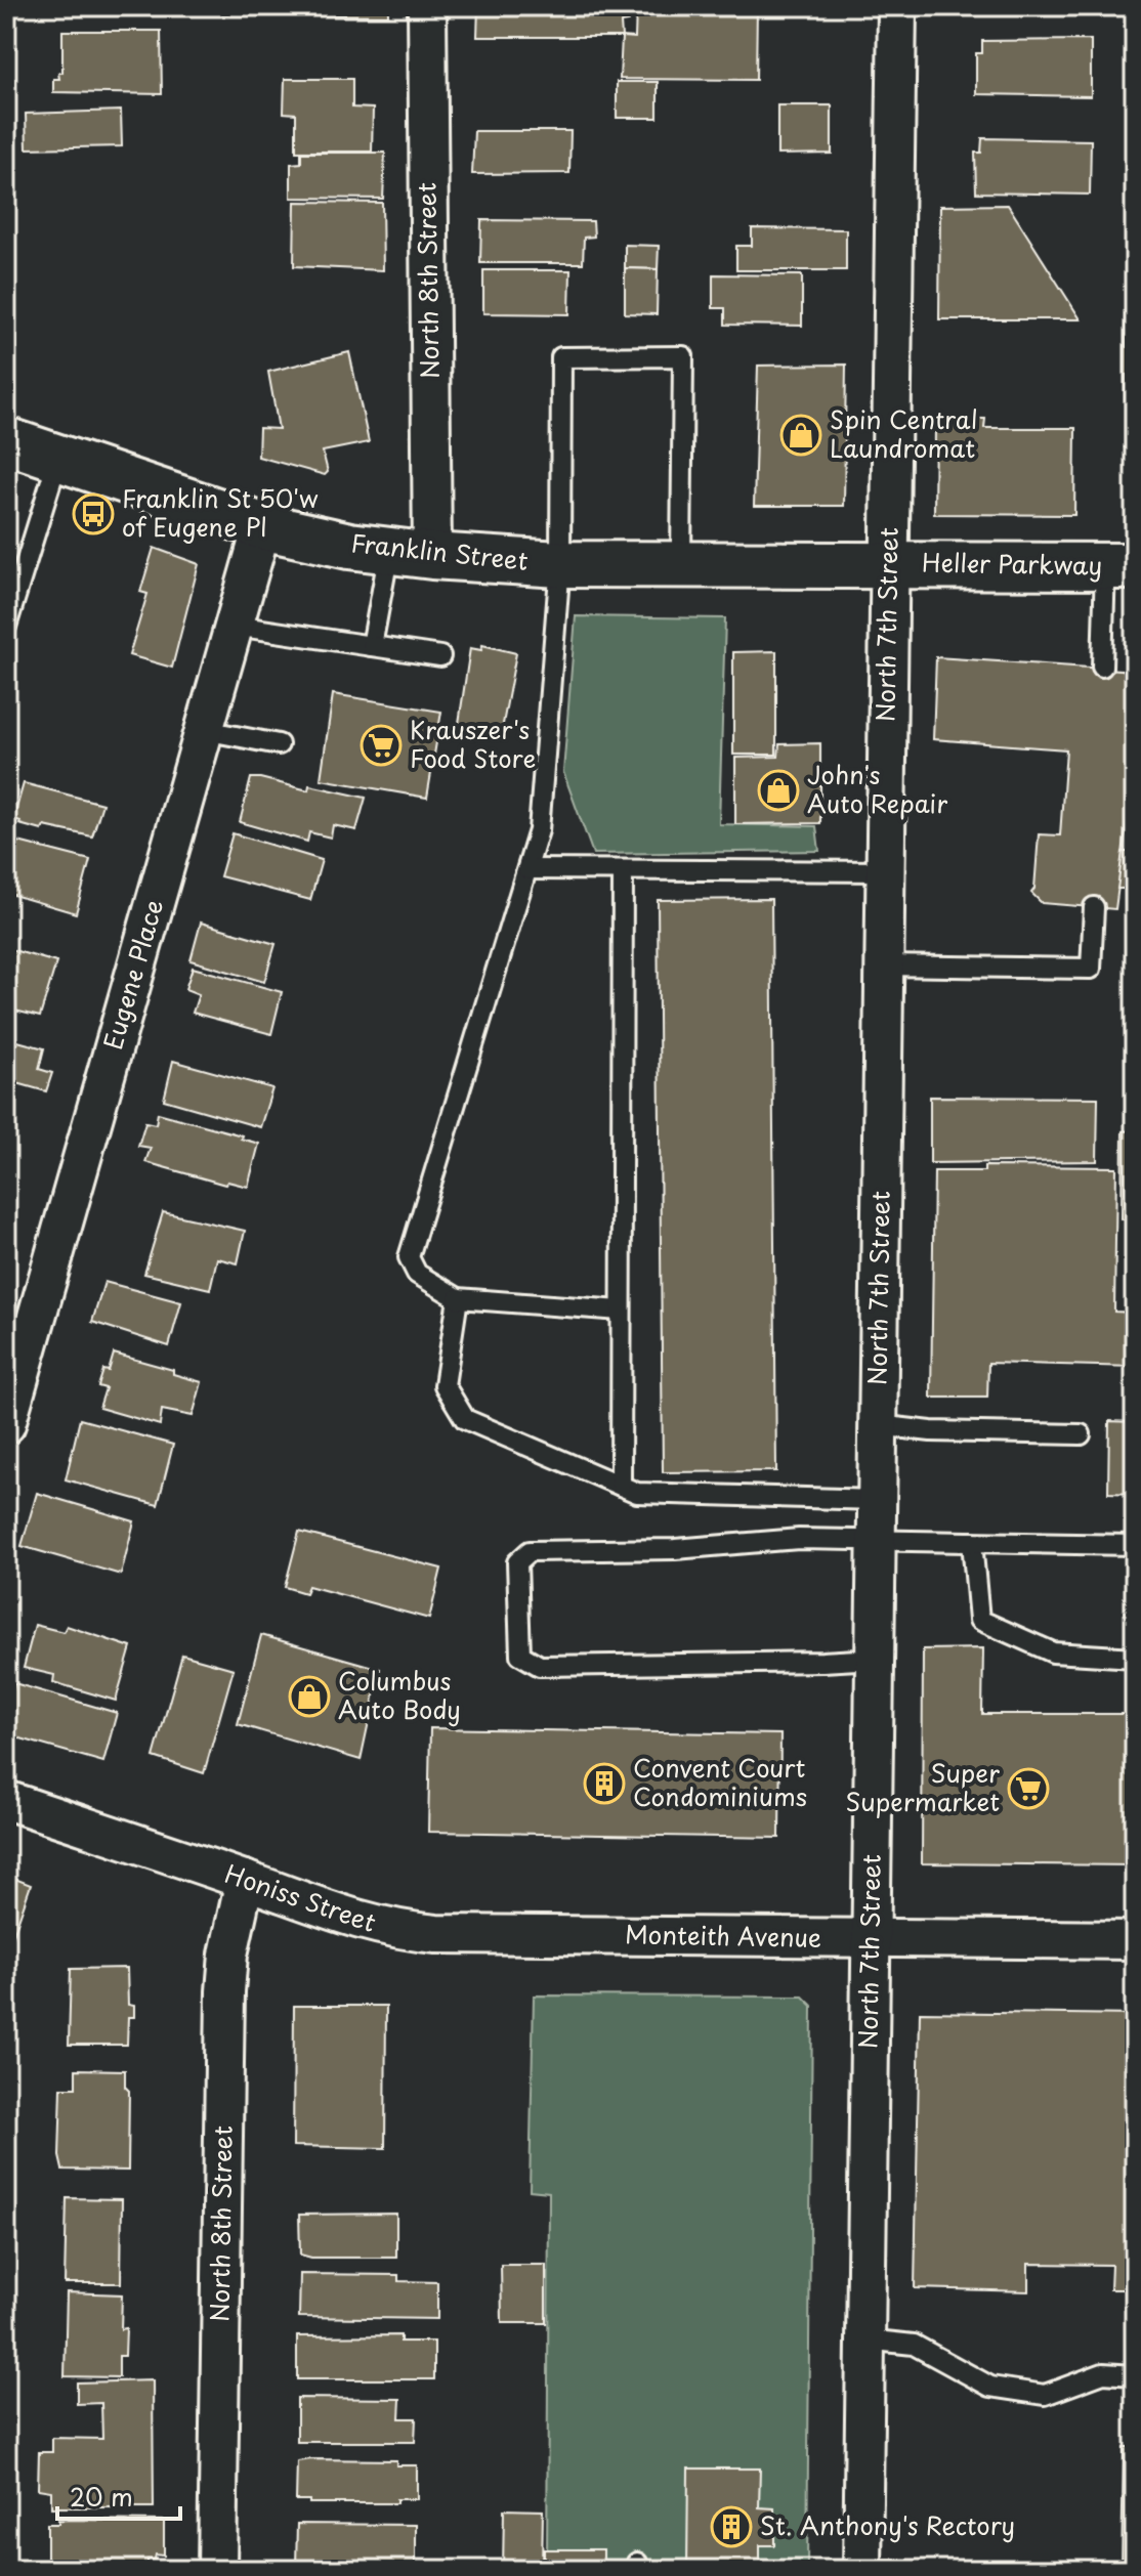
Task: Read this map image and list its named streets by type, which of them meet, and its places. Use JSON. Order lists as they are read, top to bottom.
{
  "streets": {
    "main road": ["Franklin Street", "Heller Parkway"],
    "street": [
      "North 8th Street",
      "North 7th Street",
      "Eugene Place",
      "Honiss Street",
      "Monteith Avenue"
    ]
  },
  "crossings": [
    ["North 8th Street", "Franklin Street"],
    ["North 8th Street", "Honiss Street"],
    ["Franklin Street", "Heller Parkway"],
    ["Franklin Street", "North 7th Street"],
    ["Franklin Street", "Eugene Place"],
    ["Heller Parkway", "North 7th Street"],
    ["North 7th Street", "Monteith Avenue"],
    ["Honiss Street", "Monteith Avenue"]
  ],
  "places": {
    "shop": ["Spin Central Laundromat", "John's Auto Repair", "Columbus Auto Body"],
    "bus stop": ["Franklin St 50'w of Eugene Pl"],
    "supermarket": ["Krauszer's Food Store", "Super Supermarket"],
    "building": ["Convent Court Condominiums", "St. Anthony's Rectory"]
  },
  "scale_bar": "20 m"
}
